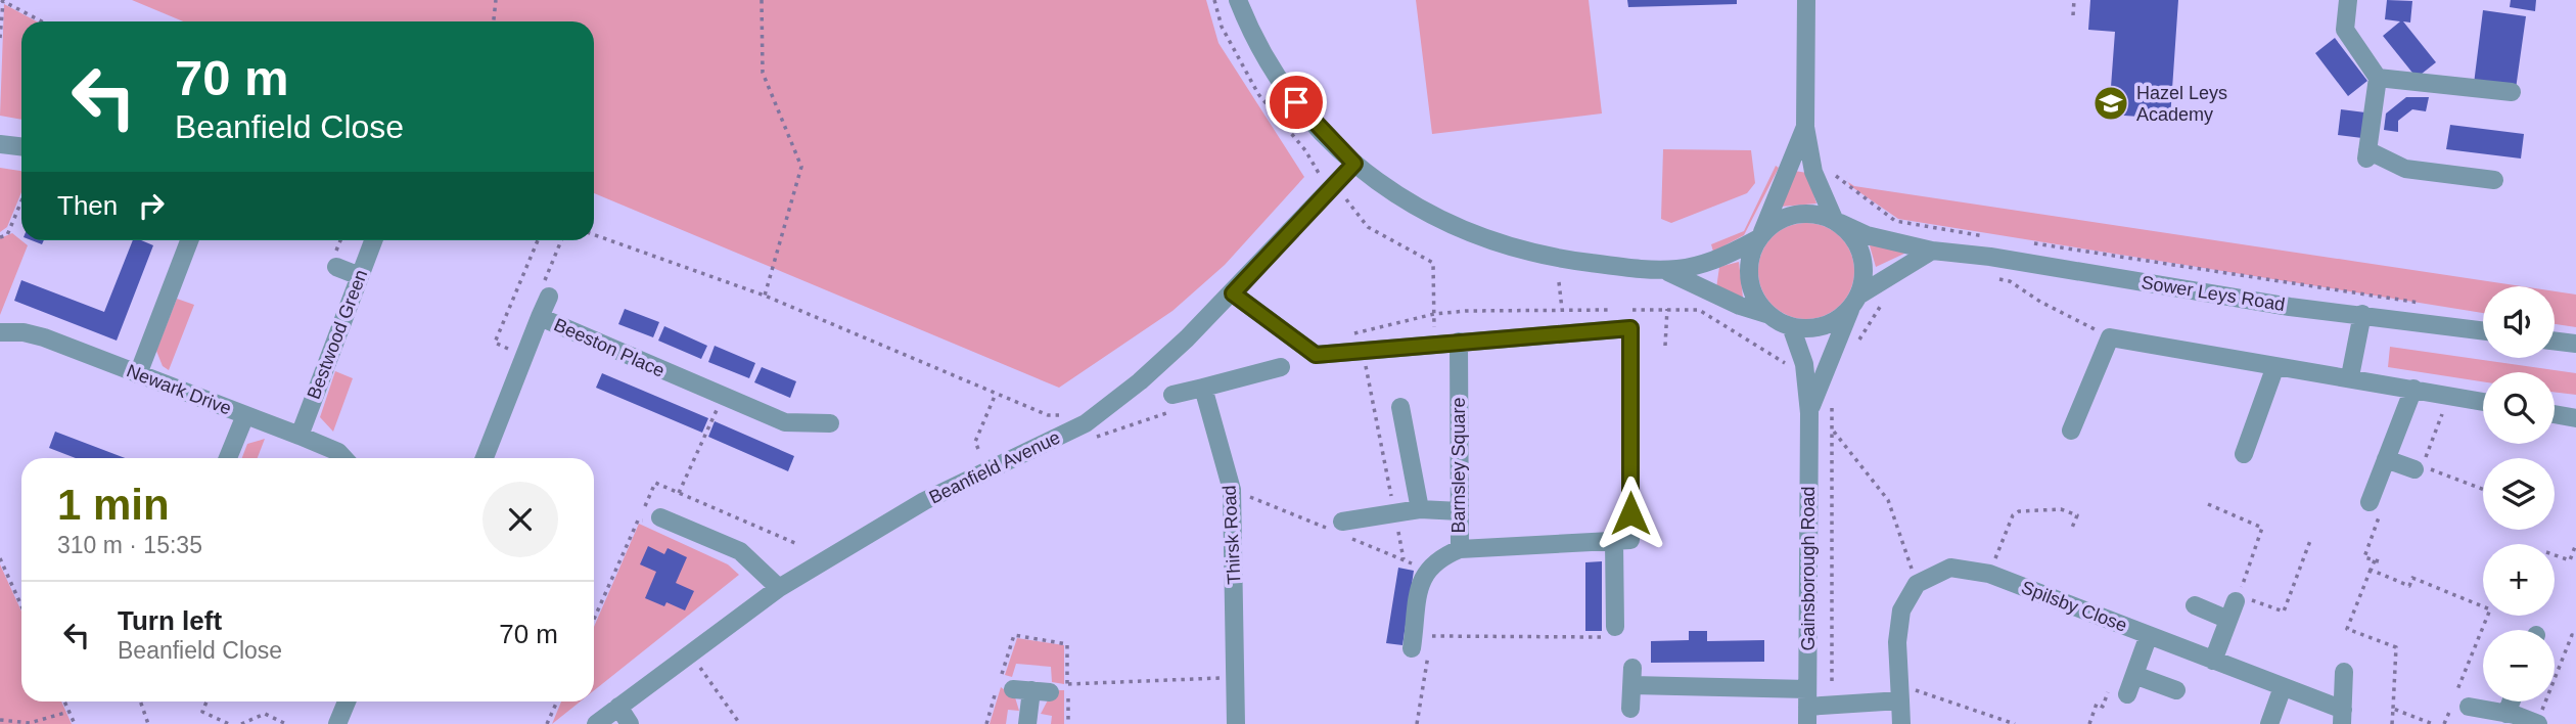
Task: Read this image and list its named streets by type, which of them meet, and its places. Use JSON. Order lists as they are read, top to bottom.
{
  "streets": {
    "street": [
      "Sower Leys Road",
      "Bestwood Green",
      "Beeston Place",
      "Newark Drive",
      "Barnsley Square",
      "Beanfield Avenue",
      "Thirsk Road",
      "Gainsborough Road",
      "Spilsby Close"
    ]
  },
  "crossings": [
    ["Sower Leys Road", "Gainsborough Road"],
    ["Bestwood Green", "Newark Drive"]
  ],
  "places": {
    "school or university": ["Hazel Leys Academy"]
  },
  "page": {
    "turn": ["70 m", "Beanfield Close"],
    "then": "Then",
    "map_buttons": ["+", "−"],
    "heading": ["1 min", "310 m · 15:35"],
    "list": [
      {
        "name": "Turn left",
        "note": "Beanfield Close",
        "value": "70 m"
      }
    ]
  }
}
